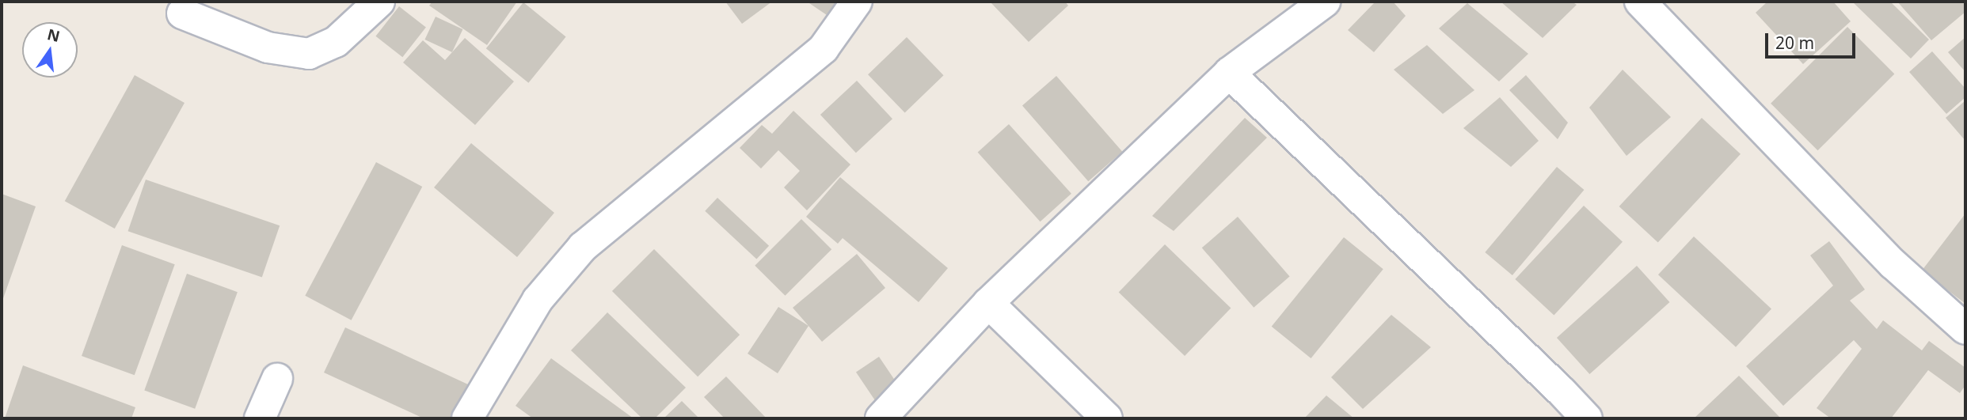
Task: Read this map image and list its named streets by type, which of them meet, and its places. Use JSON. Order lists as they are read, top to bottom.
{
  "scale_bar": "20 m",
  "north": "top"
}
